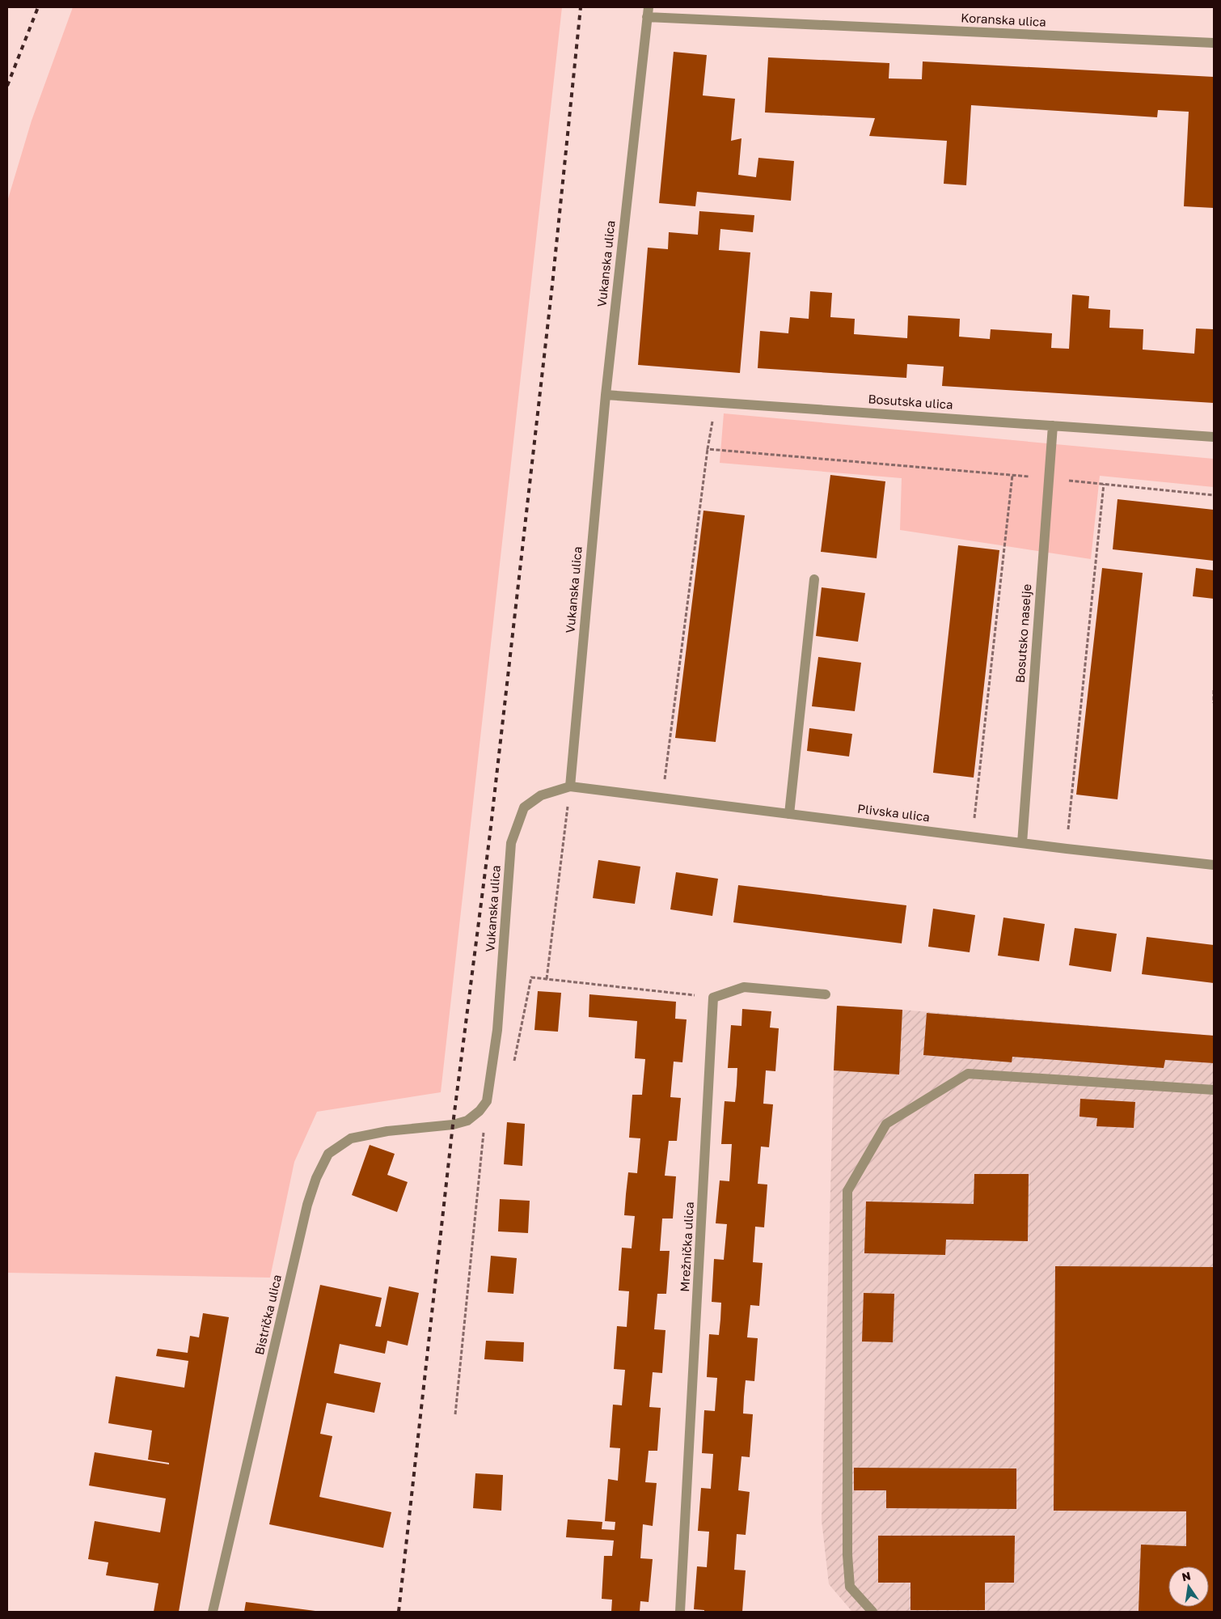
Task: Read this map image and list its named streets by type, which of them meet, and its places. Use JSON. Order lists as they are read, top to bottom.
{
  "streets": {
    "street": [
      "Koranska ulica",
      "Vukanska ulica",
      "Bosutska ulica",
      "Bosutsko naselje",
      "Plivska ulica",
      "Mrežnička ulica",
      "Bistrička ulica"
    ]
  },
  "crossings": [
    ["Koranska ulica", "Vukanska ulica"],
    ["Vukanska ulica", "Bosutska ulica"],
    ["Vukanska ulica", "Plivska ulica"],
    ["Vukanska ulica", "Bistrička ulica"],
    ["Bosutska ulica", "Bosutsko naselje"],
    ["Bosutsko naselje", "Plivska ulica"]
  ],
  "north": "top"
}
